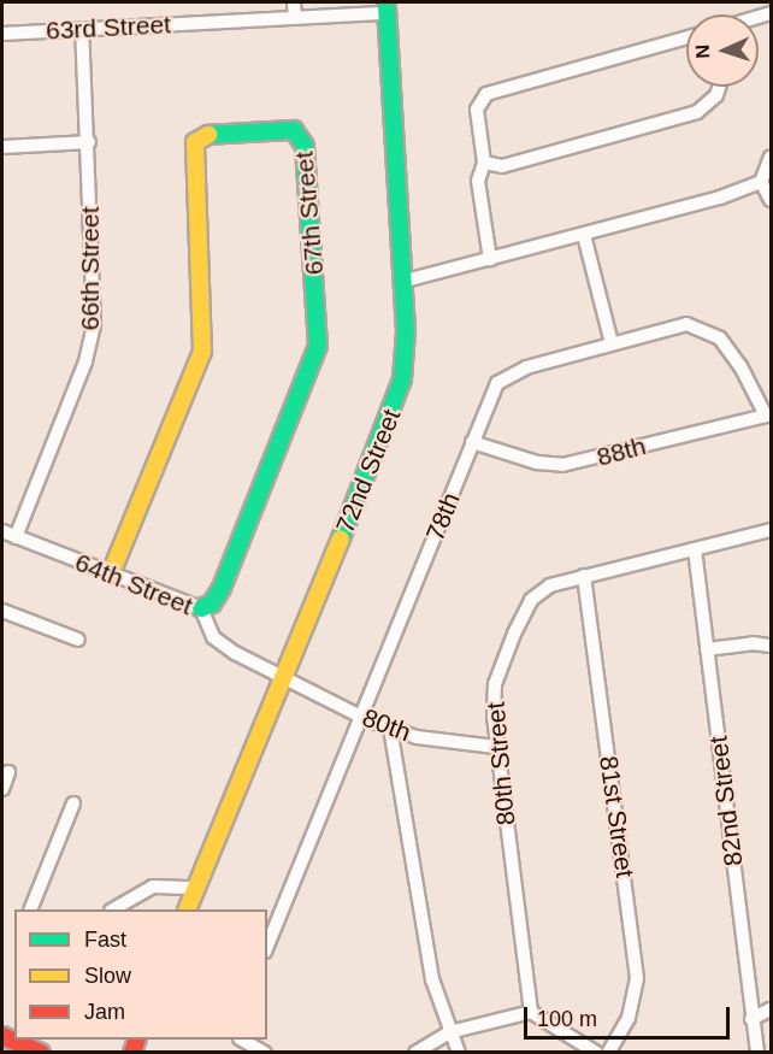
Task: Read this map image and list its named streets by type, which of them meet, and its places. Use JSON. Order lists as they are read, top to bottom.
{
  "streets": {
    "street": [
      "63rd Street",
      "67th Street",
      "66th Street",
      "88th",
      "72nd Street",
      "78th",
      "64th Street",
      "80th",
      "80th Street",
      "82nd Street",
      "81st Street"
    ]
  },
  "crossings": [
    ["63rd Street", "66th Street"],
    ["63rd Street", "72nd Street"],
    ["67th Street", "64th Street"],
    ["66th Street", "64th Street"],
    ["88th", "78th"],
    ["72nd Street", "64th Street"],
    ["72nd Street", "80th"],
    ["78th", "80th"],
    ["64th Street", "80th"],
    ["80th", "80th Street"],
    ["80th Street", "82nd Street"],
    ["80th Street", "81st Street"]
  ],
  "legend": ["Fast", "Slow", "Jam"],
  "scale_bar": "100 m",
  "north": "left"
}
